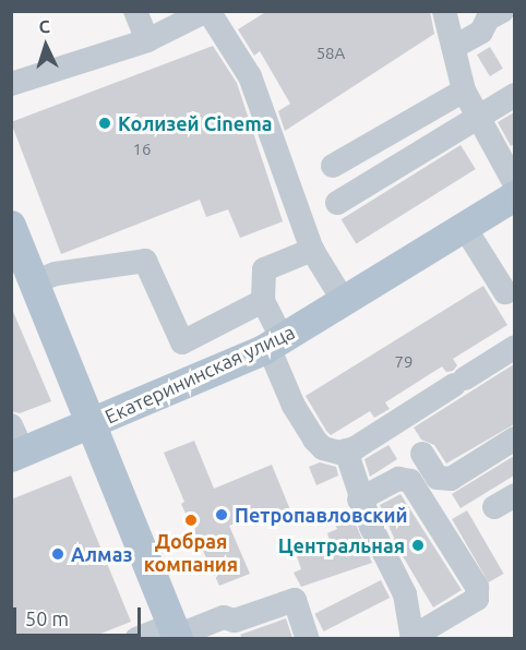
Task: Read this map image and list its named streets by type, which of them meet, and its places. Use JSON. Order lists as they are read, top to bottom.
{
  "streets": {
    "main road": ["Екатерининская улица"]
  },
  "places": [
    "Колизей Cinema",
    "Петропавловский",
    "Добрая компания",
    "Центральная",
    "Алмаз"
  ],
  "house_numbers": ["58А", "16", "79"],
  "scale_bar": "50 m",
  "north": "top"
}
